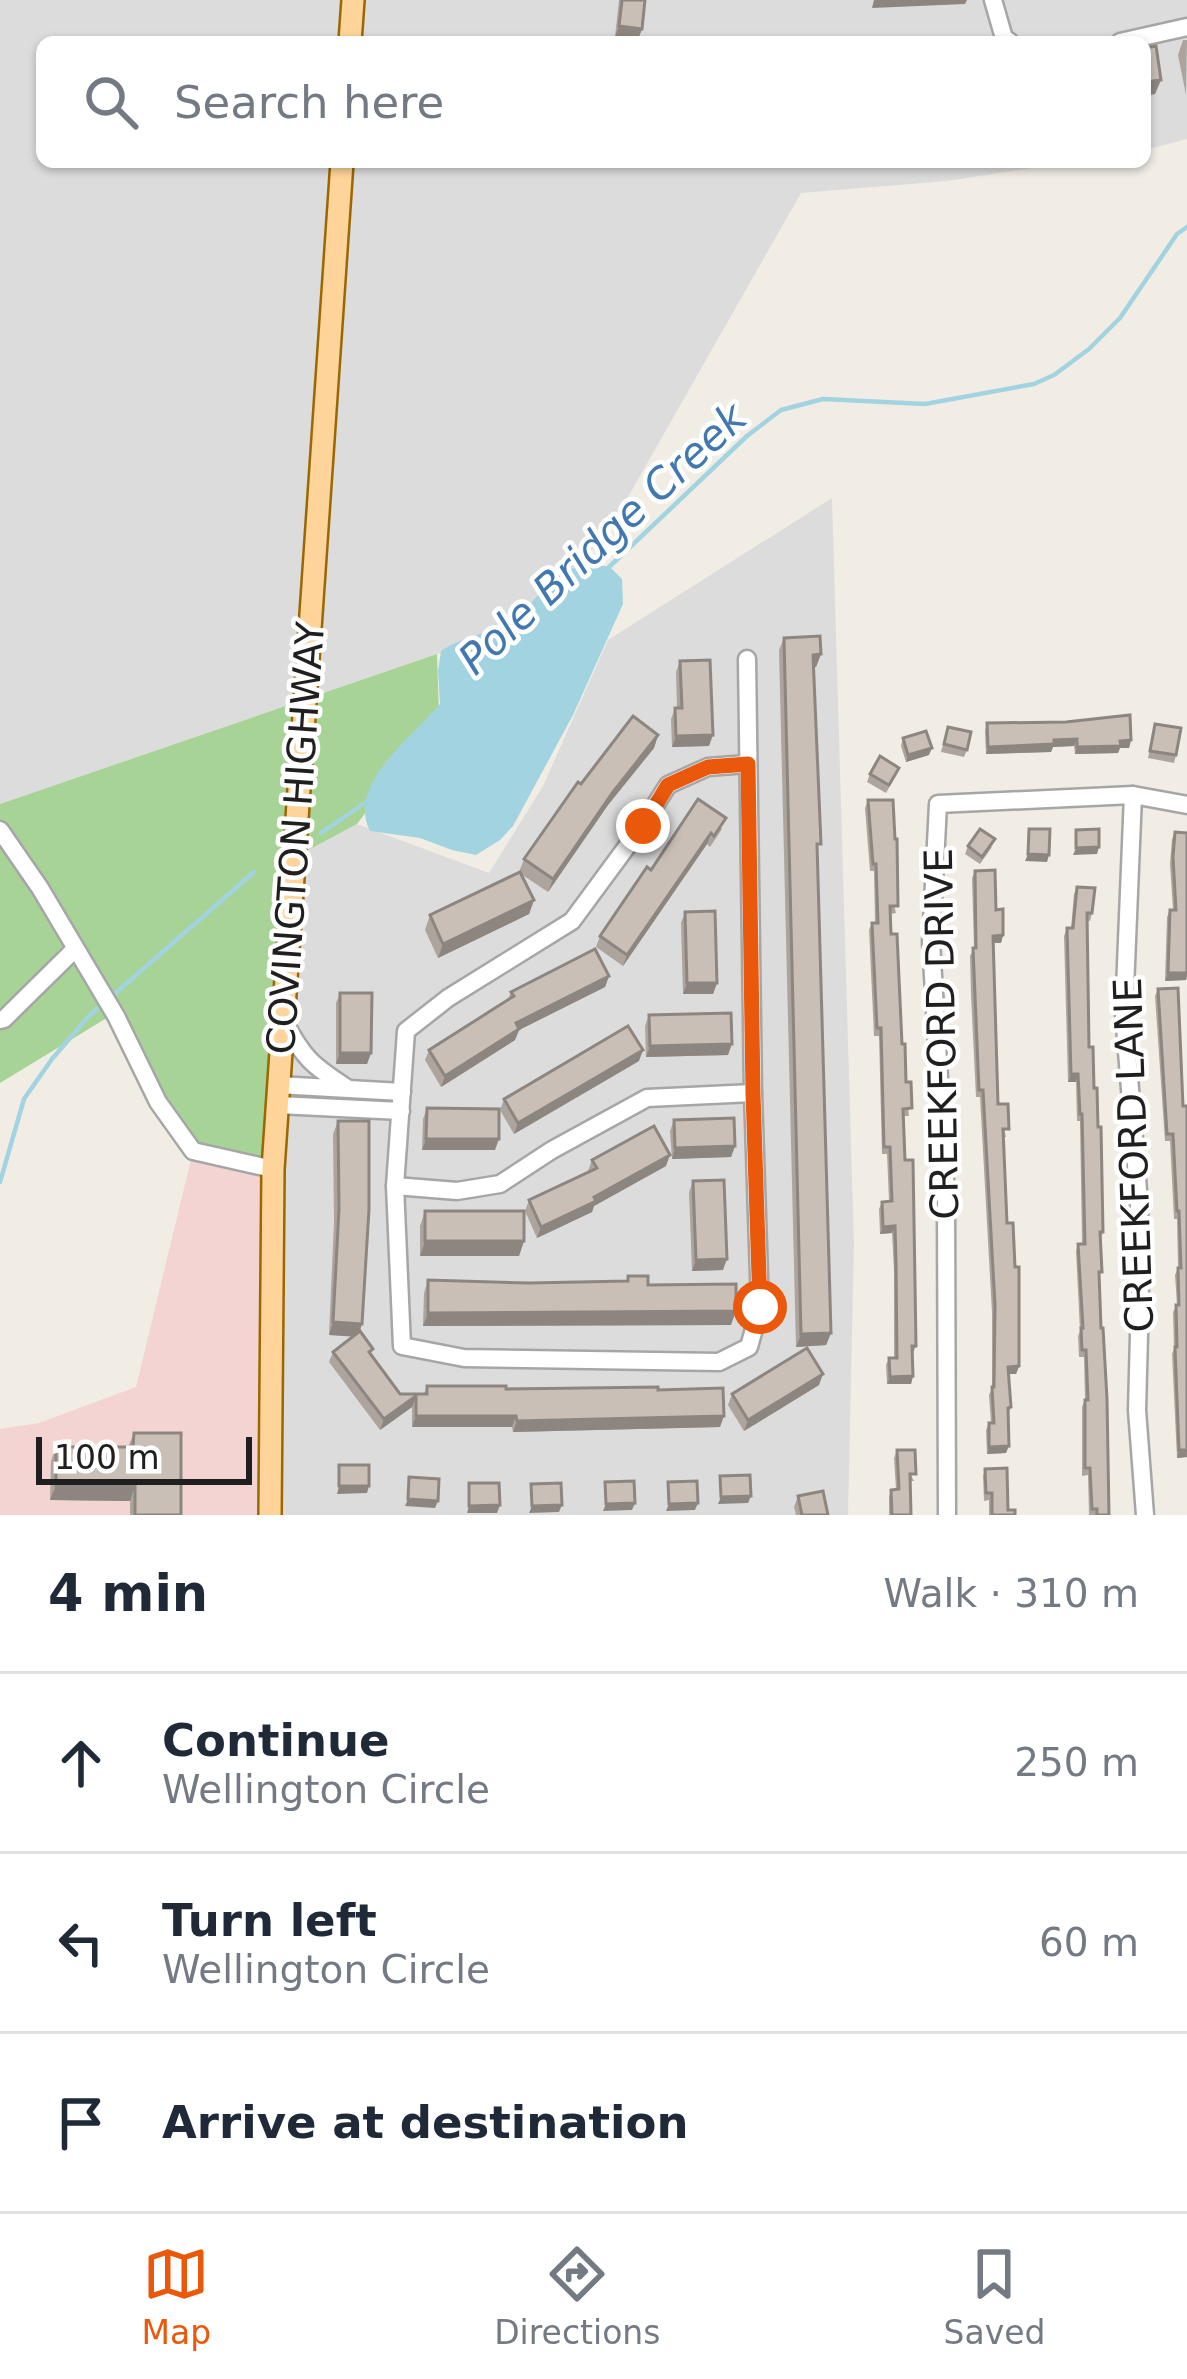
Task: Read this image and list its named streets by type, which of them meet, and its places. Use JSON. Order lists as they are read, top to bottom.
{
  "streets": {
    "main road": ["COVINGTON HIGHWAY"],
    "street": ["CREEKFORD DRIVE", "CREEKFORD LANE"]
  },
  "crossings": [
    ["CREEKFORD DRIVE", "CREEKFORD LANE"]
  ],
  "water": ["Pole Bridge Creek"],
  "scale_bar": "100 m",
  "page": {
    "search": "Search here",
    "scale": "100 m",
    "heading": ["4 min", "Walk · 310 m"],
    "list": [
      ["Continue", "Wellington Circle", "250 m"],
      ["Turn left", "Wellington Circle", "60 m"],
      "Arrive at destination"
    ],
    "nav": ["Map", "Directions", "Saved"]
  }
}
